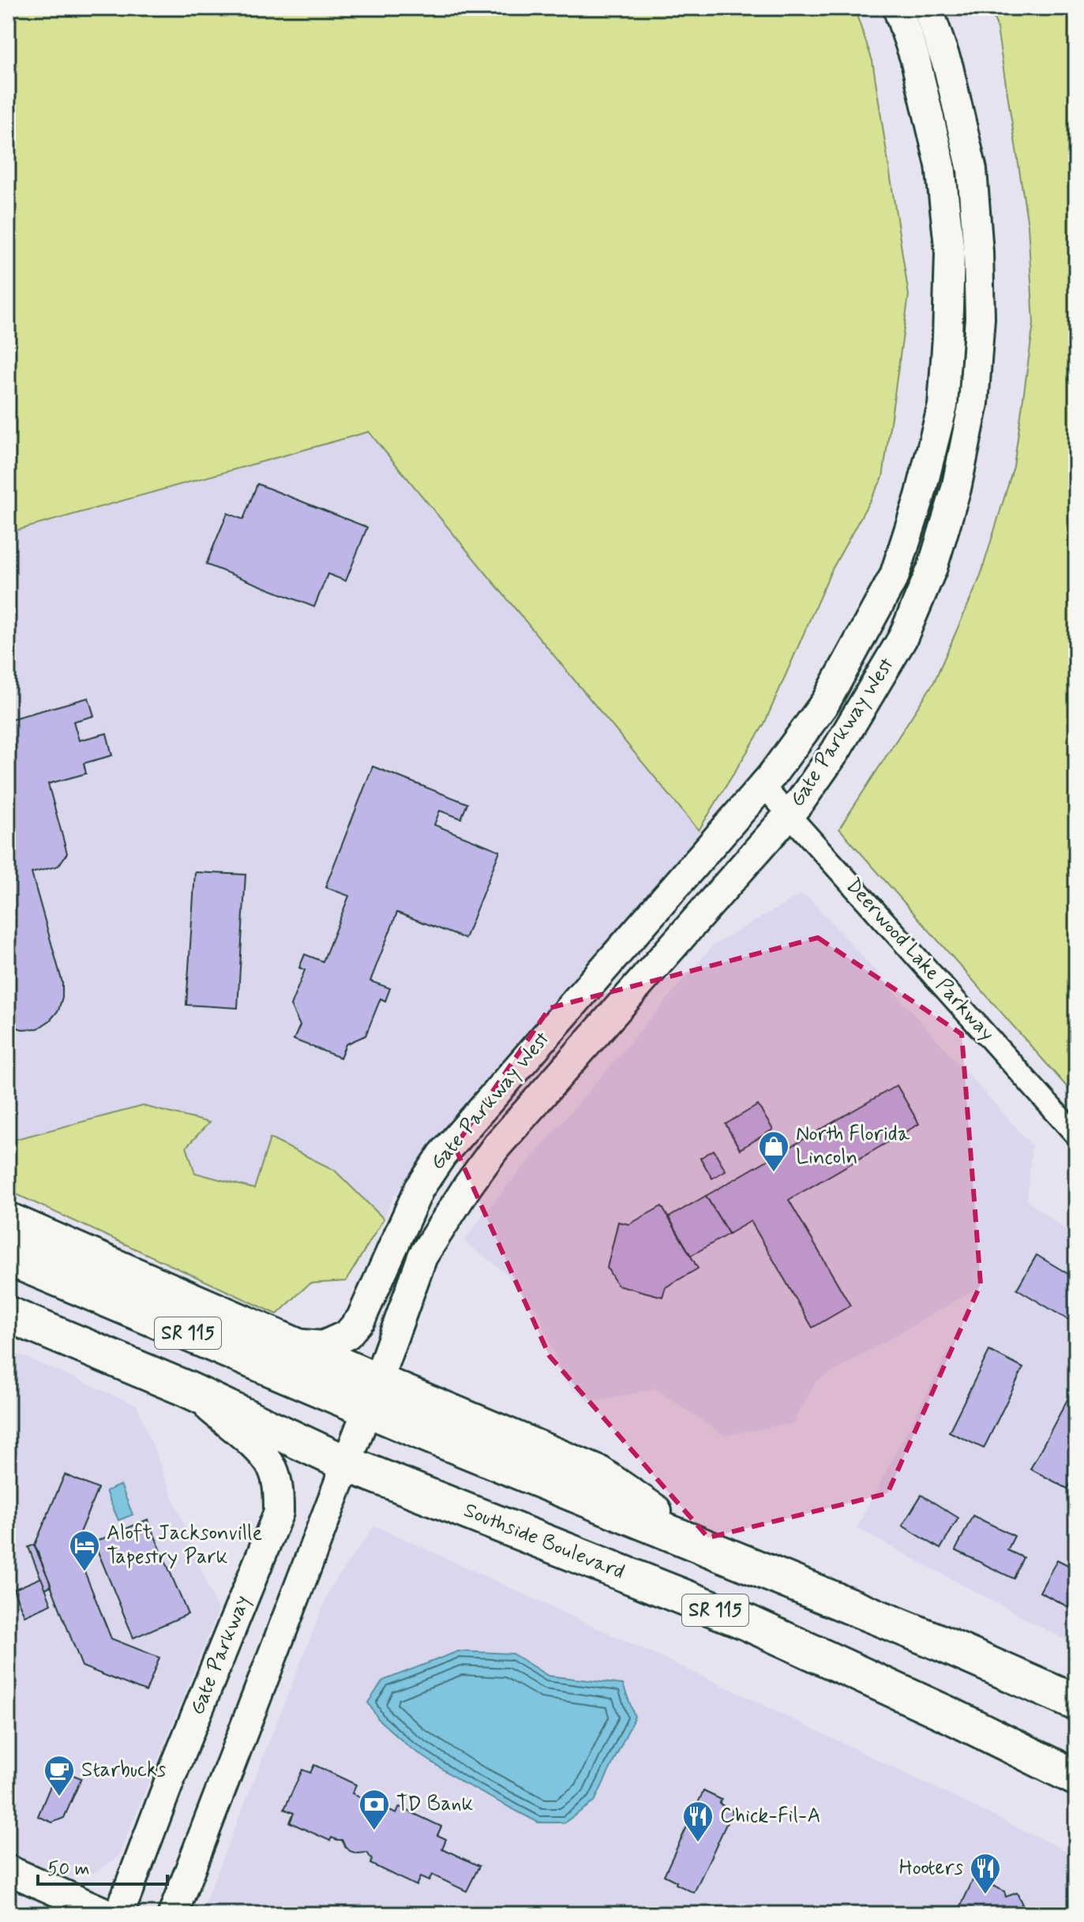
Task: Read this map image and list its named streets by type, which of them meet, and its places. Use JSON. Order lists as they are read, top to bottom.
{
  "streets": {
    "highway": ["SR 115", "Southside Boulevard"],
    "main road": ["Gate Parkway West", "Gate Parkway"],
    "street": ["Deerwood Lake Parkway"]
  },
  "crossings": [
    ["Gate Parkway West", "Deerwood Lake Parkway"],
    ["Gate Parkway West", "SR 115"],
    ["Southside Boulevard", "Gate Parkway"]
  ],
  "places": {
    "shop": ["North Florida Lincoln"],
    "hotel": ["Aloft Jacksonville Tapestry Park"],
    "cafe": ["Starbucks"],
    "bank": ["TD Bank"],
    "restaurant": ["Chick-Fil-A", "Hooters"]
  },
  "scale_bar": "50 m"
}
